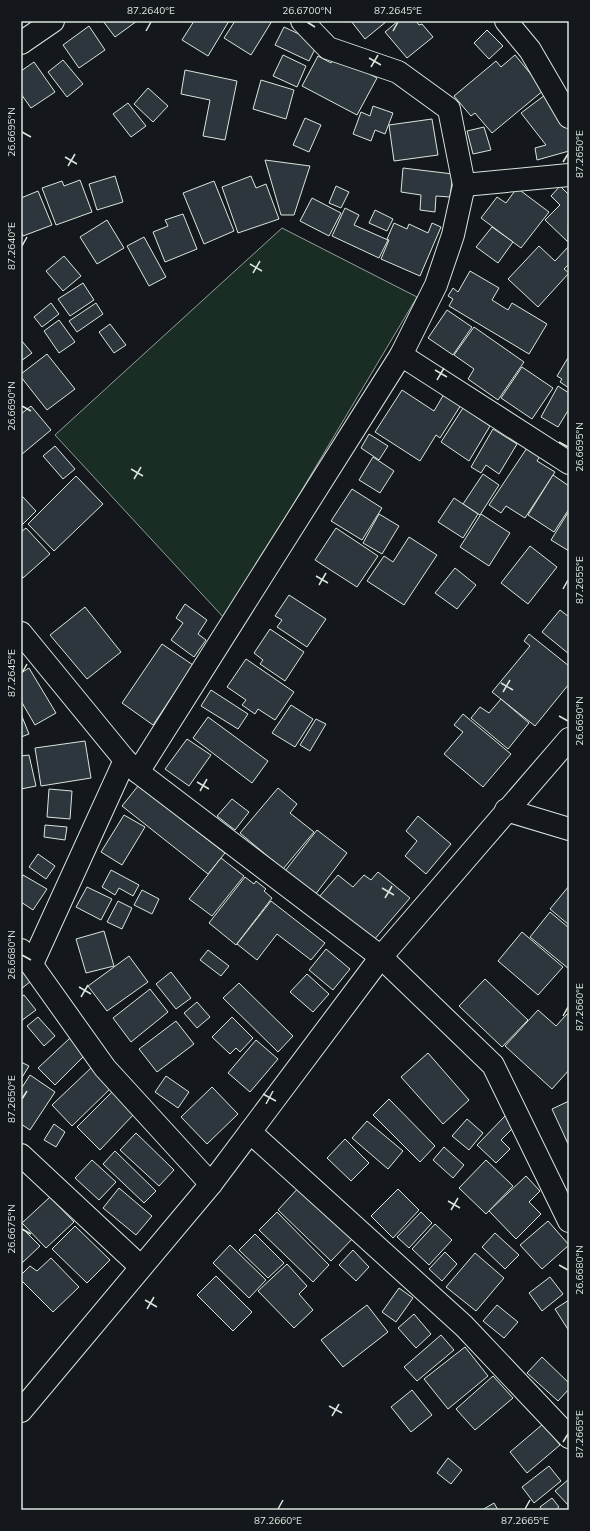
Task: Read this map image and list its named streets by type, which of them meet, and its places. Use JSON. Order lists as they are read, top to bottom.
{
  "coordinates": [
    "87.2640°E",
    "26.6700°N",
    "87.2645°E",
    "26.6695°N",
    "87.2650°E",
    "26.6690°N",
    "87.2655°E",
    "26.6680°N",
    "87.2660°E",
    "26.6675°N",
    "87.2665°E"
  ]
}
